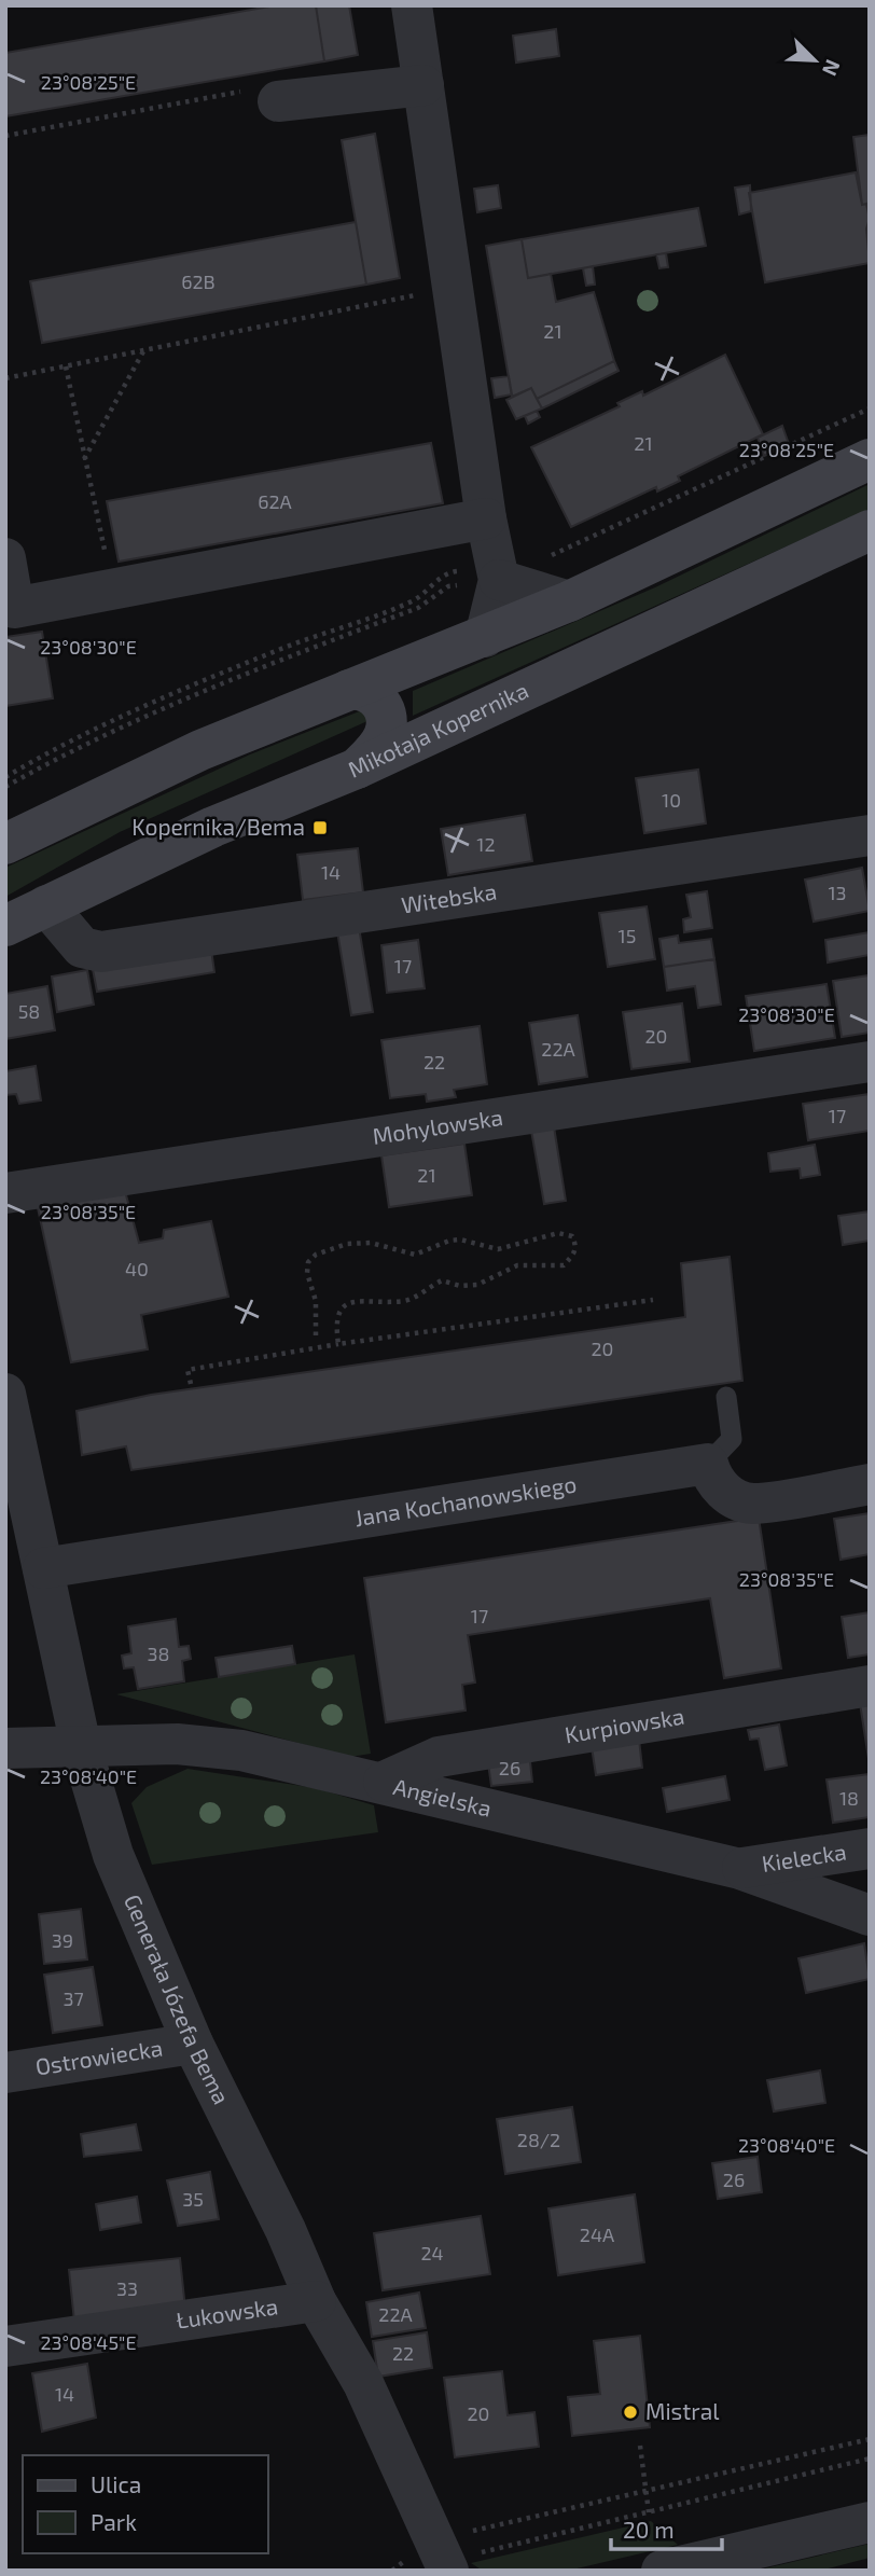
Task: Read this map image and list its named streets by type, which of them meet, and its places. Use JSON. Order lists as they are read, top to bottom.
{
  "streets": {
    "main road": ["Mikołaja Kopernika"],
    "street": [
      "Witebska",
      "Mohylowska",
      "Jana Kochanowskiego",
      "Kurpiowska",
      "Angielska",
      "Kielecka",
      "Generała Józefa Bema",
      "Ostrowiecka",
      "Łukowska"
    ]
  },
  "crossings": [
    ["Mikołaja Kopernika", "Witebska"],
    ["Jana Kochanowskiego", "Generała Józefa Bema"],
    ["Kurpiowska", "Angielska"],
    ["Angielska", "Kielecka"],
    ["Angielska", "Generała Józefa Bema"],
    ["Generała Józefa Bema", "Ostrowiecka"],
    ["Generała Józefa Bema", "Łukowska"]
  ],
  "places": {
    "transit": ["Kopernika/Bema"],
    "other": ["Mistral"]
  },
  "house_numbers": [
    "62B",
    "21",
    "21",
    "62A",
    "10",
    "12",
    "14",
    "13",
    "15",
    "17",
    "58",
    "20",
    "22A",
    "22",
    "17",
    "21",
    "40",
    "20",
    "17",
    "38",
    "26",
    "18",
    "39",
    "37",
    "28/2",
    "26",
    "35",
    "24A",
    "24",
    "33",
    "22A",
    "22",
    "14",
    "20"
  ],
  "legend": ["Ulica", "Park"],
  "scale_bar": "20 m",
  "north": "bottom right",
  "coordinates": [
    "23°08'25\"E",
    "23°08'30\"E",
    "23°08'35\"E",
    "23°08'40\"E",
    "23°08'45\"E"
  ]
}
